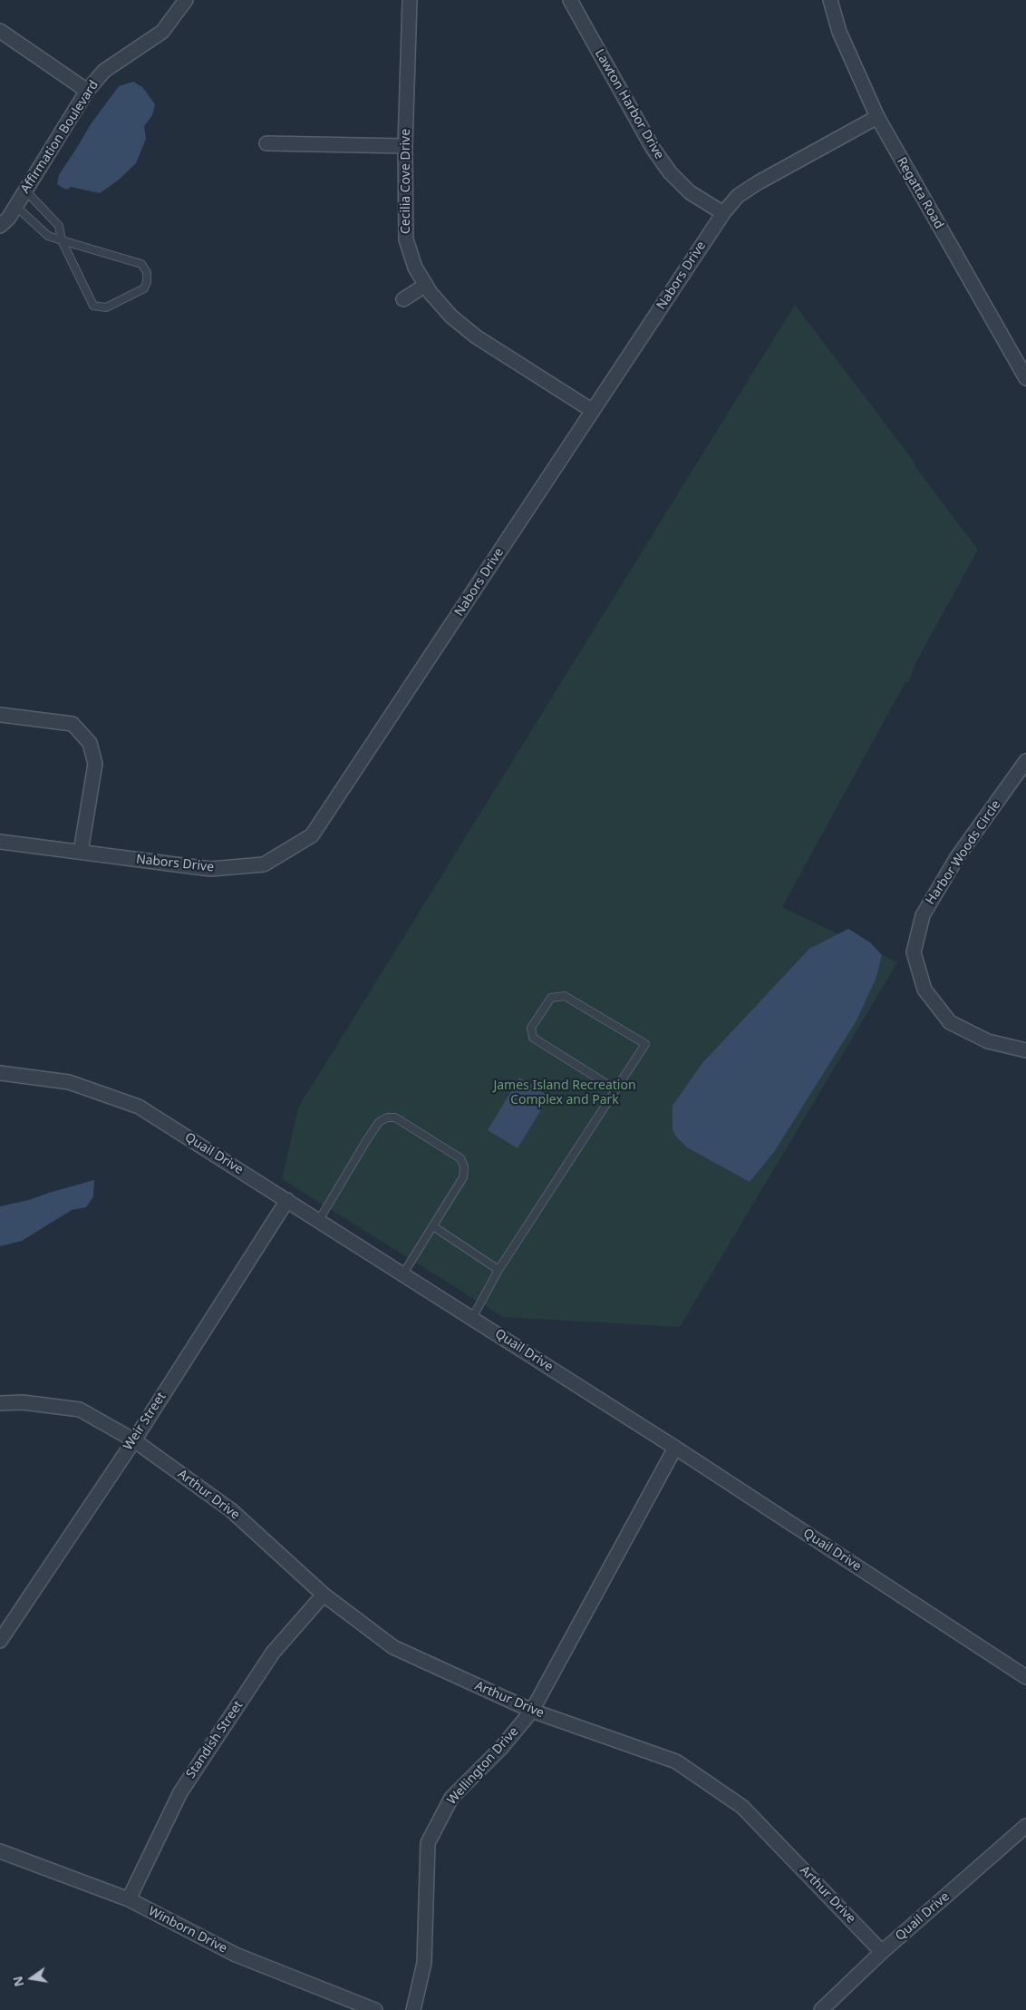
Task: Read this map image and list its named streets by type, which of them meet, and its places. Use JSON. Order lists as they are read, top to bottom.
{
  "streets": {
    "street": [
      "Lawton Harbor Drive",
      "Affirmation Boulevard",
      "Cecilia Cove Drive",
      "Regatta Road",
      "Nabors Drive",
      "Harbor Woods Circle",
      "Quail Drive",
      "Weir Street",
      "Arthur Drive",
      "Standish Street",
      "Wellington Drive",
      "Winborn Drive"
    ]
  },
  "crossings": [
    ["Lawton Harbor Drive", "Nabors Drive"],
    ["Cecilia Cove Drive", "Nabors Drive"],
    ["Regatta Road", "Nabors Drive"],
    ["Quail Drive", "Weir Street"],
    ["Quail Drive", "Arthur Drive"],
    ["Quail Drive", "Wellington Drive"],
    ["Weir Street", "Arthur Drive"],
    ["Arthur Drive", "Standish Street"],
    ["Arthur Drive", "Wellington Drive"],
    ["Standish Street", "Winborn Drive"]
  ],
  "parks": ["James Island Recreation Complex and Park"],
  "north": "left"
}
